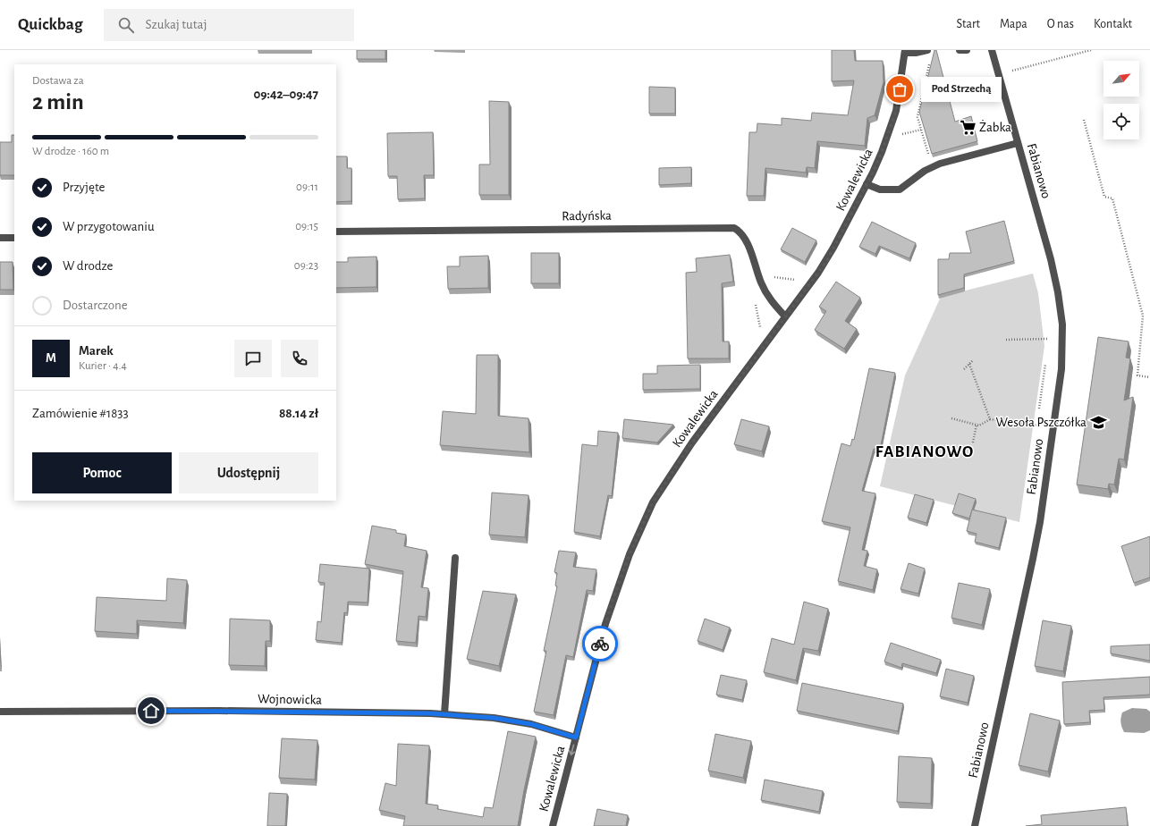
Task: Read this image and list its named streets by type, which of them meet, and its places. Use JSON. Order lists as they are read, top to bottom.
{
  "streets": {
    "street": [
      "Fabianowo",
      "Kowalewicka",
      "Radyńska",
      "Wojnowicka"
    ]
  },
  "crossings": [
    ["Kowalewicka", "Radyńska"],
    ["Kowalewicka", "Wojnowicka"]
  ],
  "districts": ["FABIANOWO"],
  "places": {
    "other": ["Pod Strzechą"],
    "supermarket": ["Żabka"],
    "school or university": ["Wesoła Pszczółka"]
  },
  "north": "top right",
  "page": {
    "header": "Quickbag",
    "search": "Szukaj tutaj",
    "nav": [
      "Start",
      "Mapa",
      "O nas",
      "Kontakt"
    ],
    "heading": ["2 min", "Dostawa za", "09:42–09:47"],
    "panel": [
      "Marek",
      "Kurier · 4.4",
      "Zamówienie #1833",
      "88.14 zł"
    ],
    "bubble": "Pod Strzechą",
    "bar": "W drodze · 160 m",
    "list": [
      ["Przyjęte", "09:11"],
      ["W przygotowaniu", "09:15"],
      ["W drodze", "09:23"],
      "Dostarczone"
    ],
    "round": "M",
    "buttons": ["Pomoc", "Udostępnij"]
  }
}
